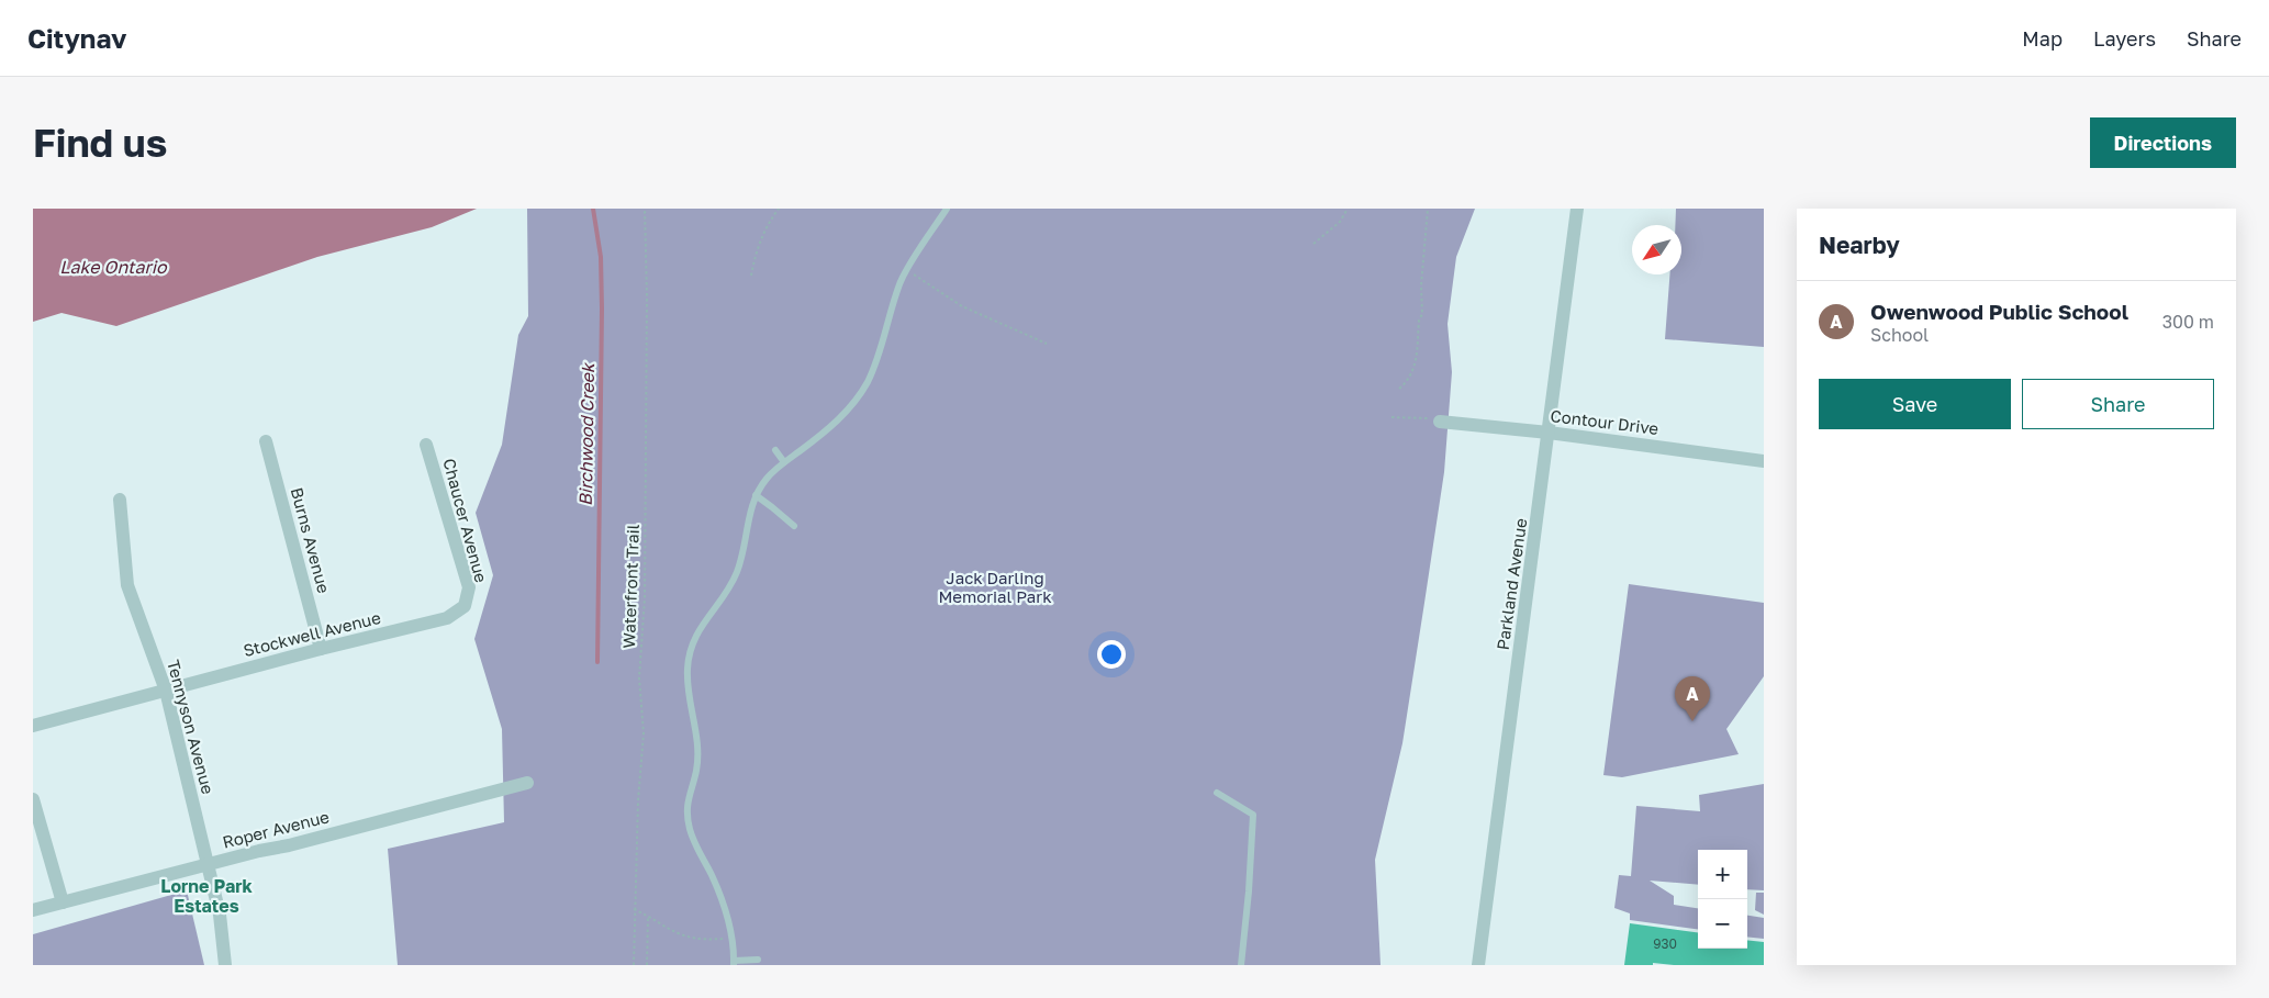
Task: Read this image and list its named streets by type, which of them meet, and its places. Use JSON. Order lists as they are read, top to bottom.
{
  "streets": {
    "street": [
      "Contour Drive",
      "Chaucer Avenue",
      "Burns Avenue",
      "Parkland Avenue",
      "Stockwell Avenue",
      "Tennyson Avenue",
      "Roper Avenue"
    ],
    "path": ["Waterfront Trail"]
  },
  "crossings": [
    ["Contour Drive", "Parkland Avenue"],
    ["Chaucer Avenue", "Stockwell Avenue"],
    ["Burns Avenue", "Stockwell Avenue"],
    ["Stockwell Avenue", "Tennyson Avenue"],
    ["Tennyson Avenue", "Roper Avenue"]
  ],
  "districts": ["Lorne Park Estates"],
  "water": ["Lake Ontario", "Birchwood Creek"],
  "parks": ["Jack Darling Memorial Park"],
  "house_numbers": ["930"],
  "north": "bottom left",
  "page": {
    "header": "Citynav",
    "nav": ["Map", "Layers", "Share"],
    "buttons": [
      "Directions",
      ["Save", "Share"]
    ],
    "title": "Find us",
    "heading": "Nearby",
    "list": [
      {
        "mark": "A",
        "name": "Owenwood Public School",
        "note": "School",
        "value": "300 m"
      }
    ],
    "pins": "A",
    "map_buttons": ["+", "−"]
  }
}
